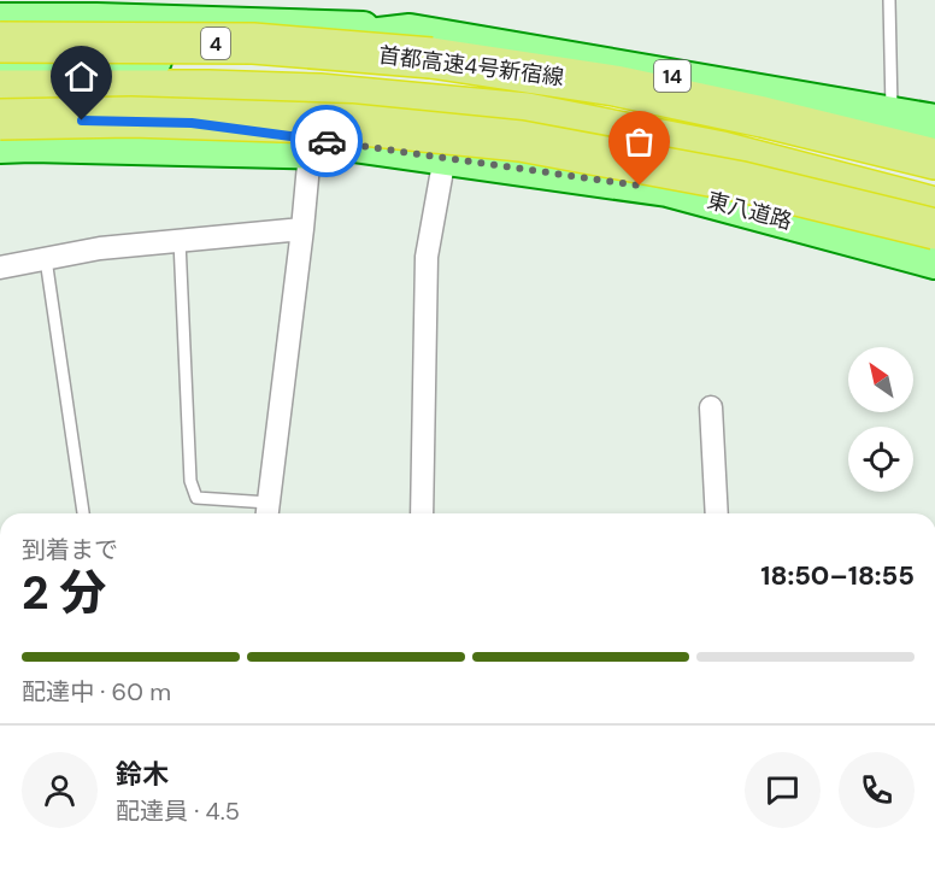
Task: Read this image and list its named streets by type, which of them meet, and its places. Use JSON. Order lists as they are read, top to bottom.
{
  "streets": {
    "highway": ["4", "首都高速4号新宿線"],
    "main road": ["14", "東八道路"]
  },
  "north": "top left",
  "page": {
    "heading": ["2 分", "到着まで", "18:50–18:55"],
    "panel": ["鈴木", "配達員 · 4.5"],
    "bar": "配達中 · 60 m"
  }
}
